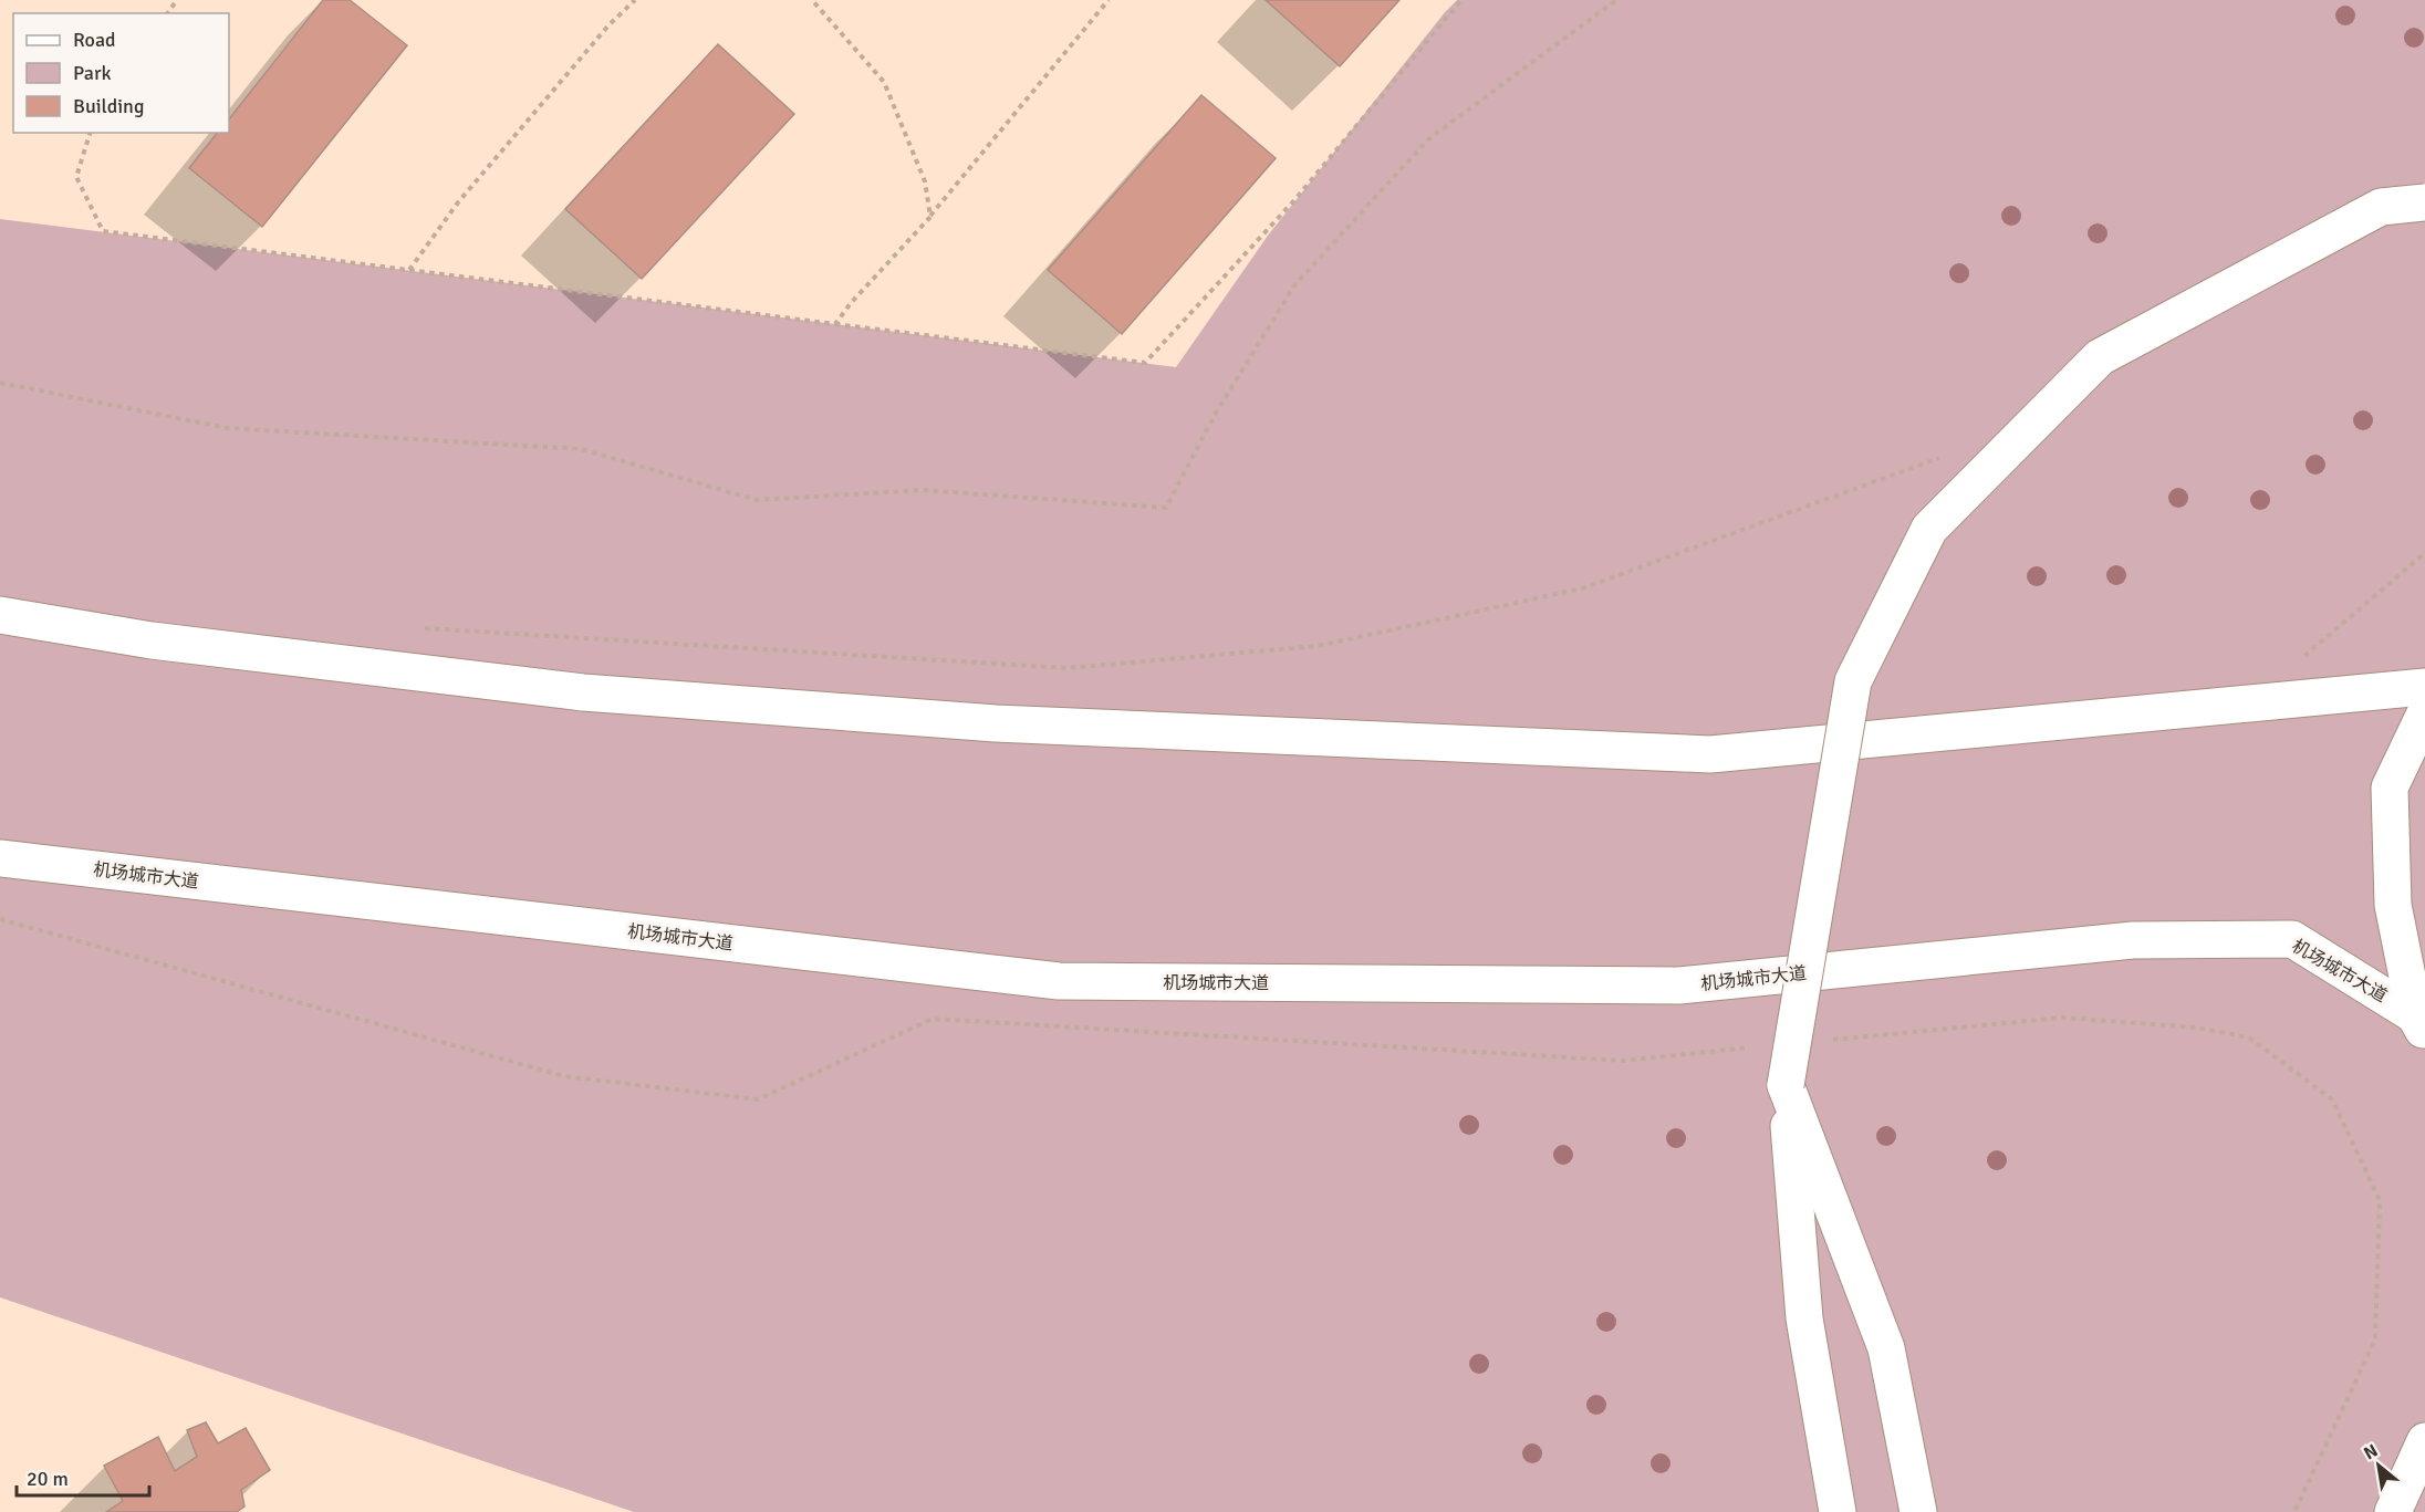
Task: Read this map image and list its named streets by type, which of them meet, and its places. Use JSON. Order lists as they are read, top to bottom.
{
  "streets": {
    "main road": ["机场城市大道"]
  },
  "legend": ["Road", "Park", "Building"],
  "scale_bar": "20 m",
  "north": "top left"
}
